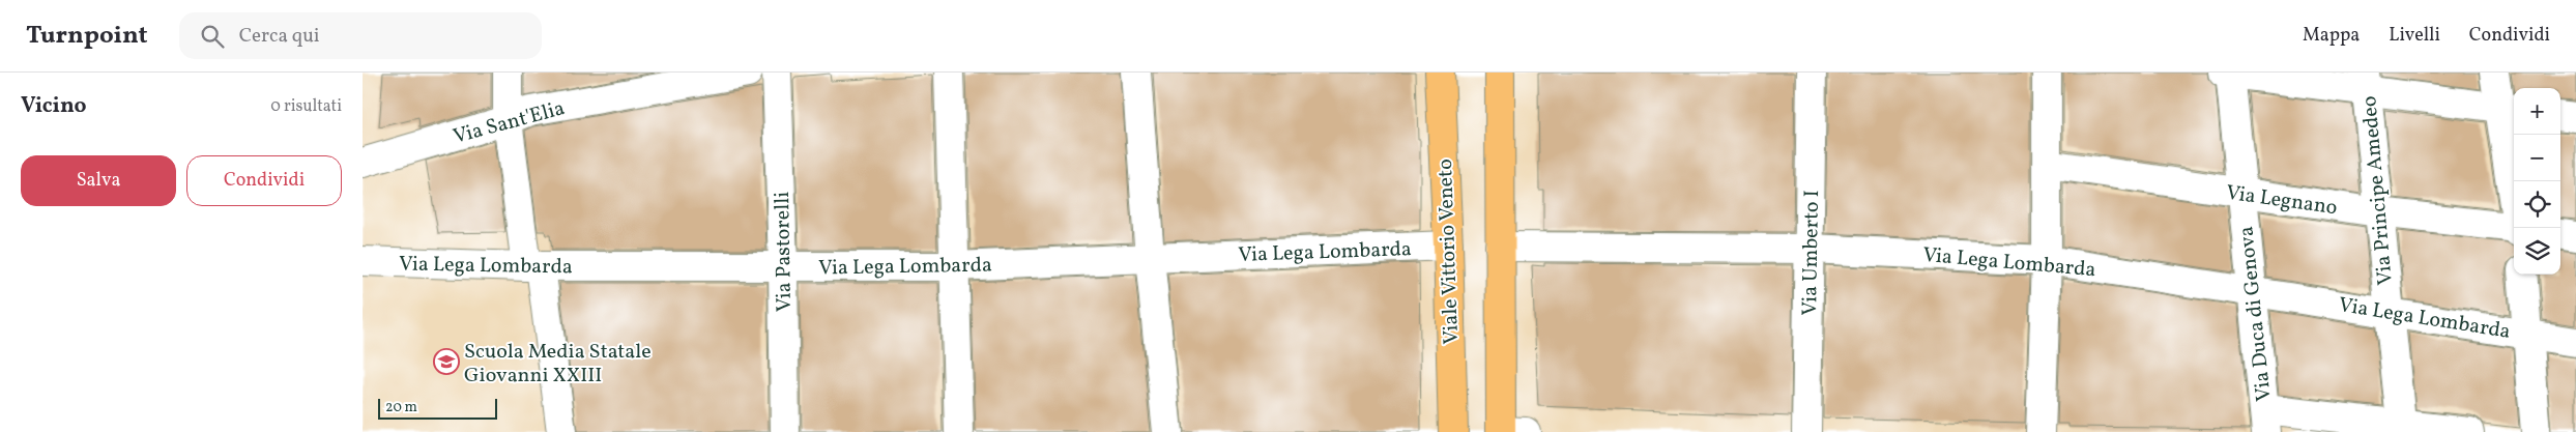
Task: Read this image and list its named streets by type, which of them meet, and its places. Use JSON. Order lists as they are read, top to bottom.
{
  "streets": {
    "main road": ["Viale Vittorio Veneto"],
    "street": [
      "Via Sant'Elia",
      "Via Principe Amedeo",
      "Via Legnano",
      "Via Lega Lombarda",
      "Via Pastorelli",
      "Via Umberto I",
      "Via Duca di Genova"
    ]
  },
  "crossings": [
    ["Via Principe Amedeo", "Via Legnano"],
    ["Via Principe Amedeo", "Via Lega Lombarda"],
    ["Via Legnano", "Via Duca di Genova"],
    ["Via Lega Lombarda", "Via Pastorelli"],
    ["Via Lega Lombarda", "Viale Vittorio Veneto"],
    ["Via Lega Lombarda", "Via Umberto I"],
    ["Via Lega Lombarda", "Via Duca di Genova"]
  ],
  "places": {
    "school or university": ["Scuola Media Statale Giovanni XXIII"]
  },
  "scale_bar": "20 m",
  "page": {
    "header": "Turnpoint",
    "search": "Cerca qui",
    "nav": ["Mappa", "Livelli", "Condividi"],
    "heading": ["Vicino", "0 risultati"],
    "map_buttons": ["+", "−"],
    "buttons": ["Salva", "Condividi"],
    "scale": "20 m"
  }
}
